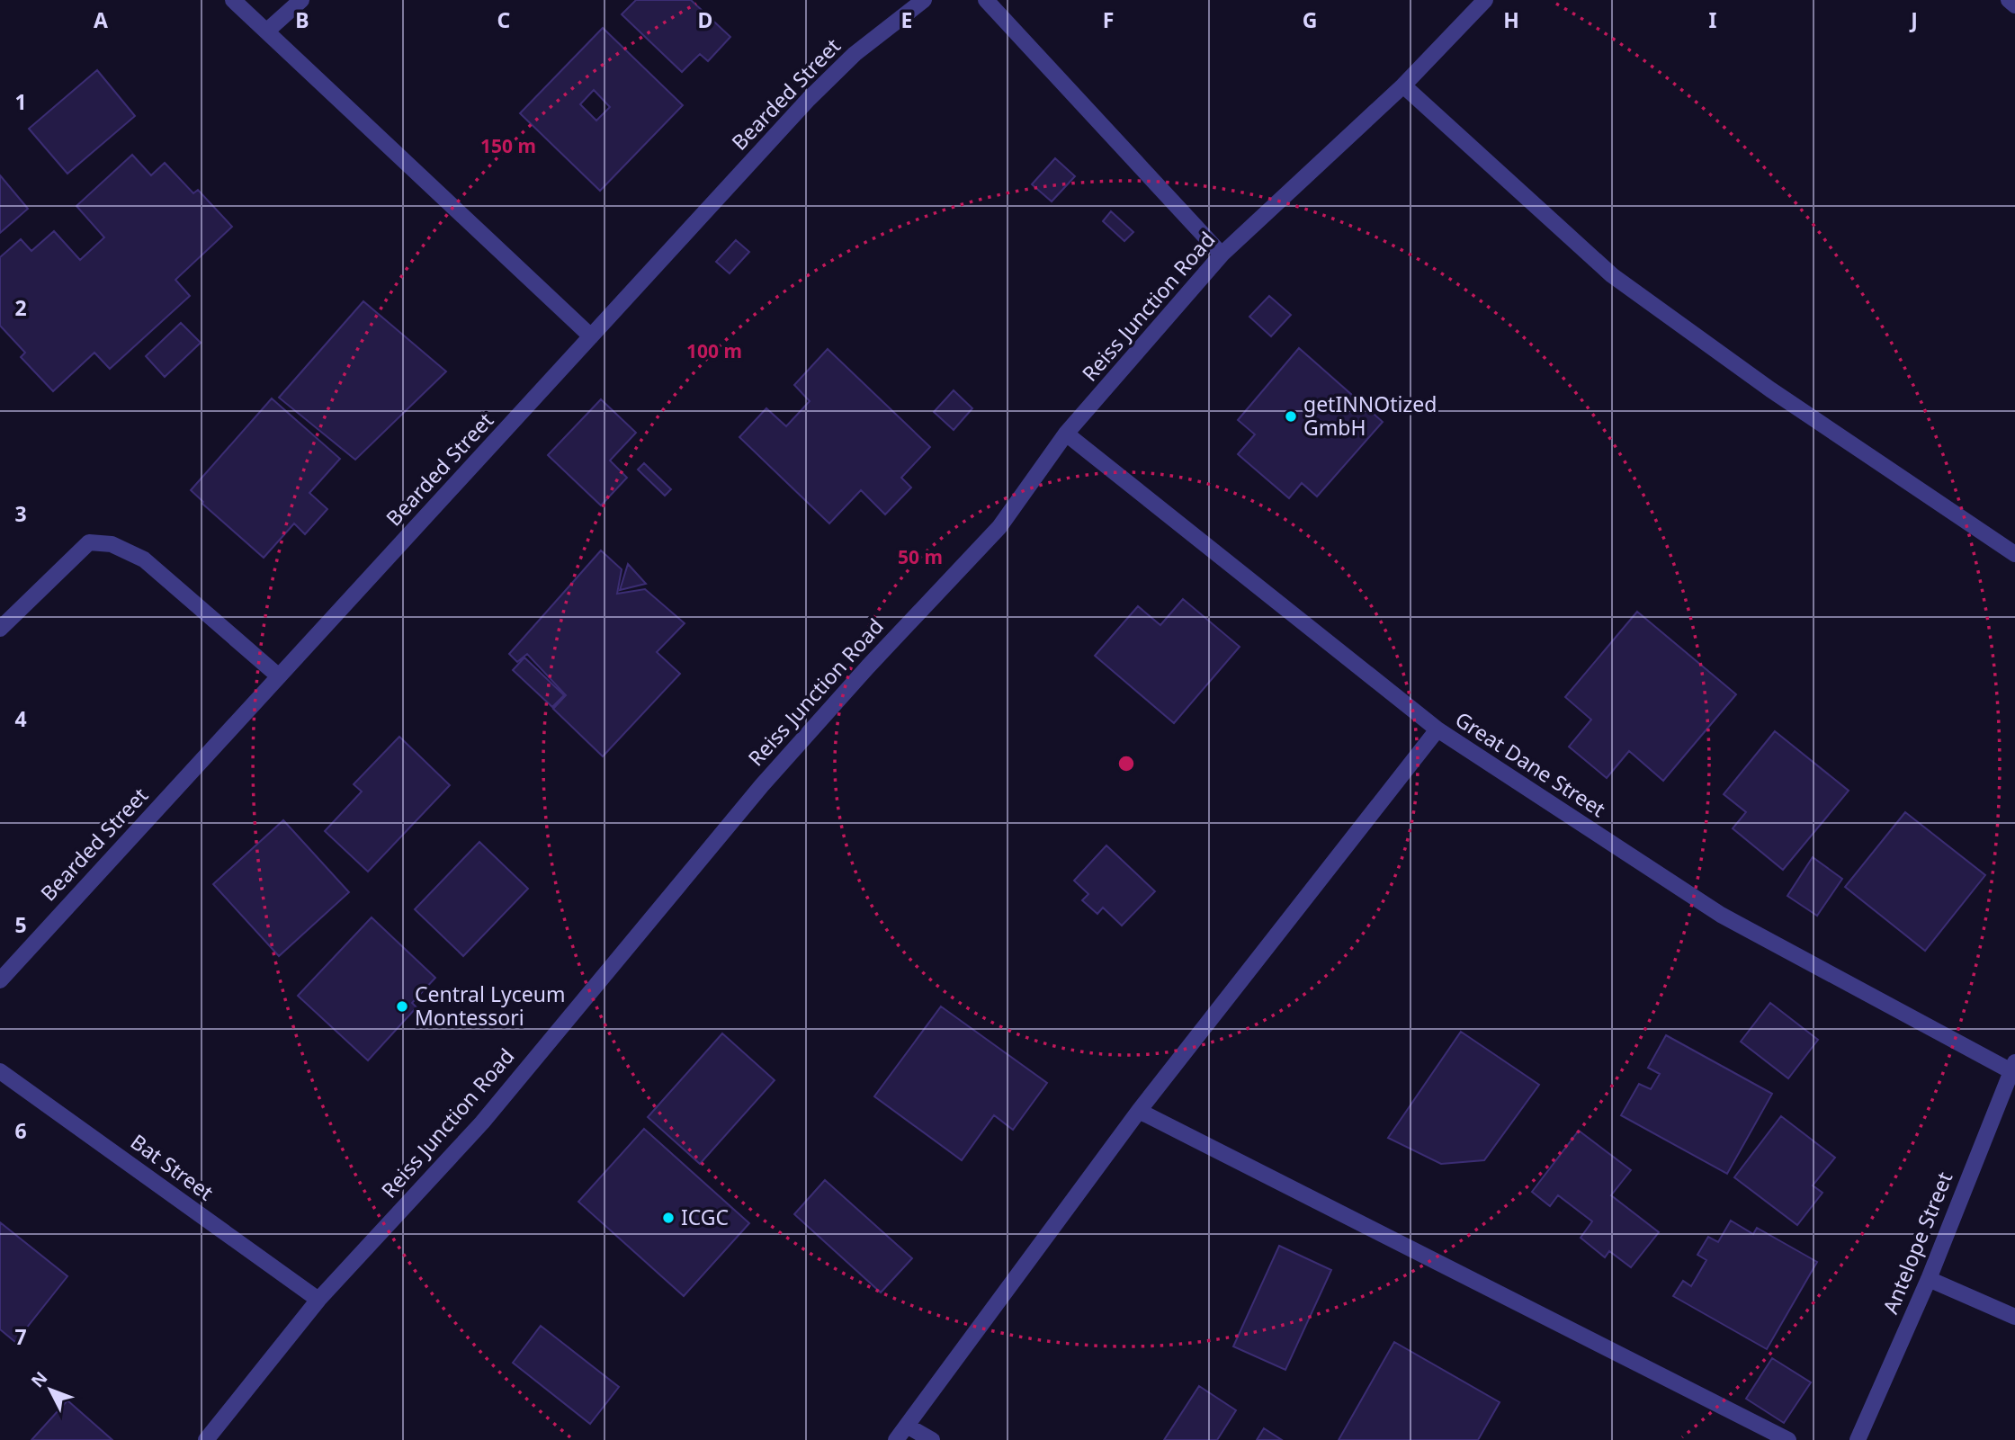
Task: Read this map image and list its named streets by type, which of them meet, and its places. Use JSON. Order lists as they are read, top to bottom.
{
  "streets": {
    "street": [
      "Bearded Street",
      "Reiss Junction Road",
      "Great Dane Street",
      "Bat Street",
      "Antelope Street"
    ]
  },
  "crossings": [
    ["Reiss Junction Road", "Great Dane Street"],
    ["Reiss Junction Road", "Bat Street"],
    ["Great Dane Street", "Antelope Street"]
  ],
  "places": ["getINNOtized GmbH", "Central Lyceum Montessori", "ICGC"],
  "north": "top left",
  "grid": {
    "columns": [
      "A",
      "B",
      "C",
      "D",
      "E",
      "F",
      "G",
      "H",
      "I",
      "J"
    ],
    "rows": [
      "1",
      "2",
      "3",
      "4",
      "5",
      "6",
      "7"
    ]
  },
  "rings": ["150 m", "100 m", "50 m"]
}
